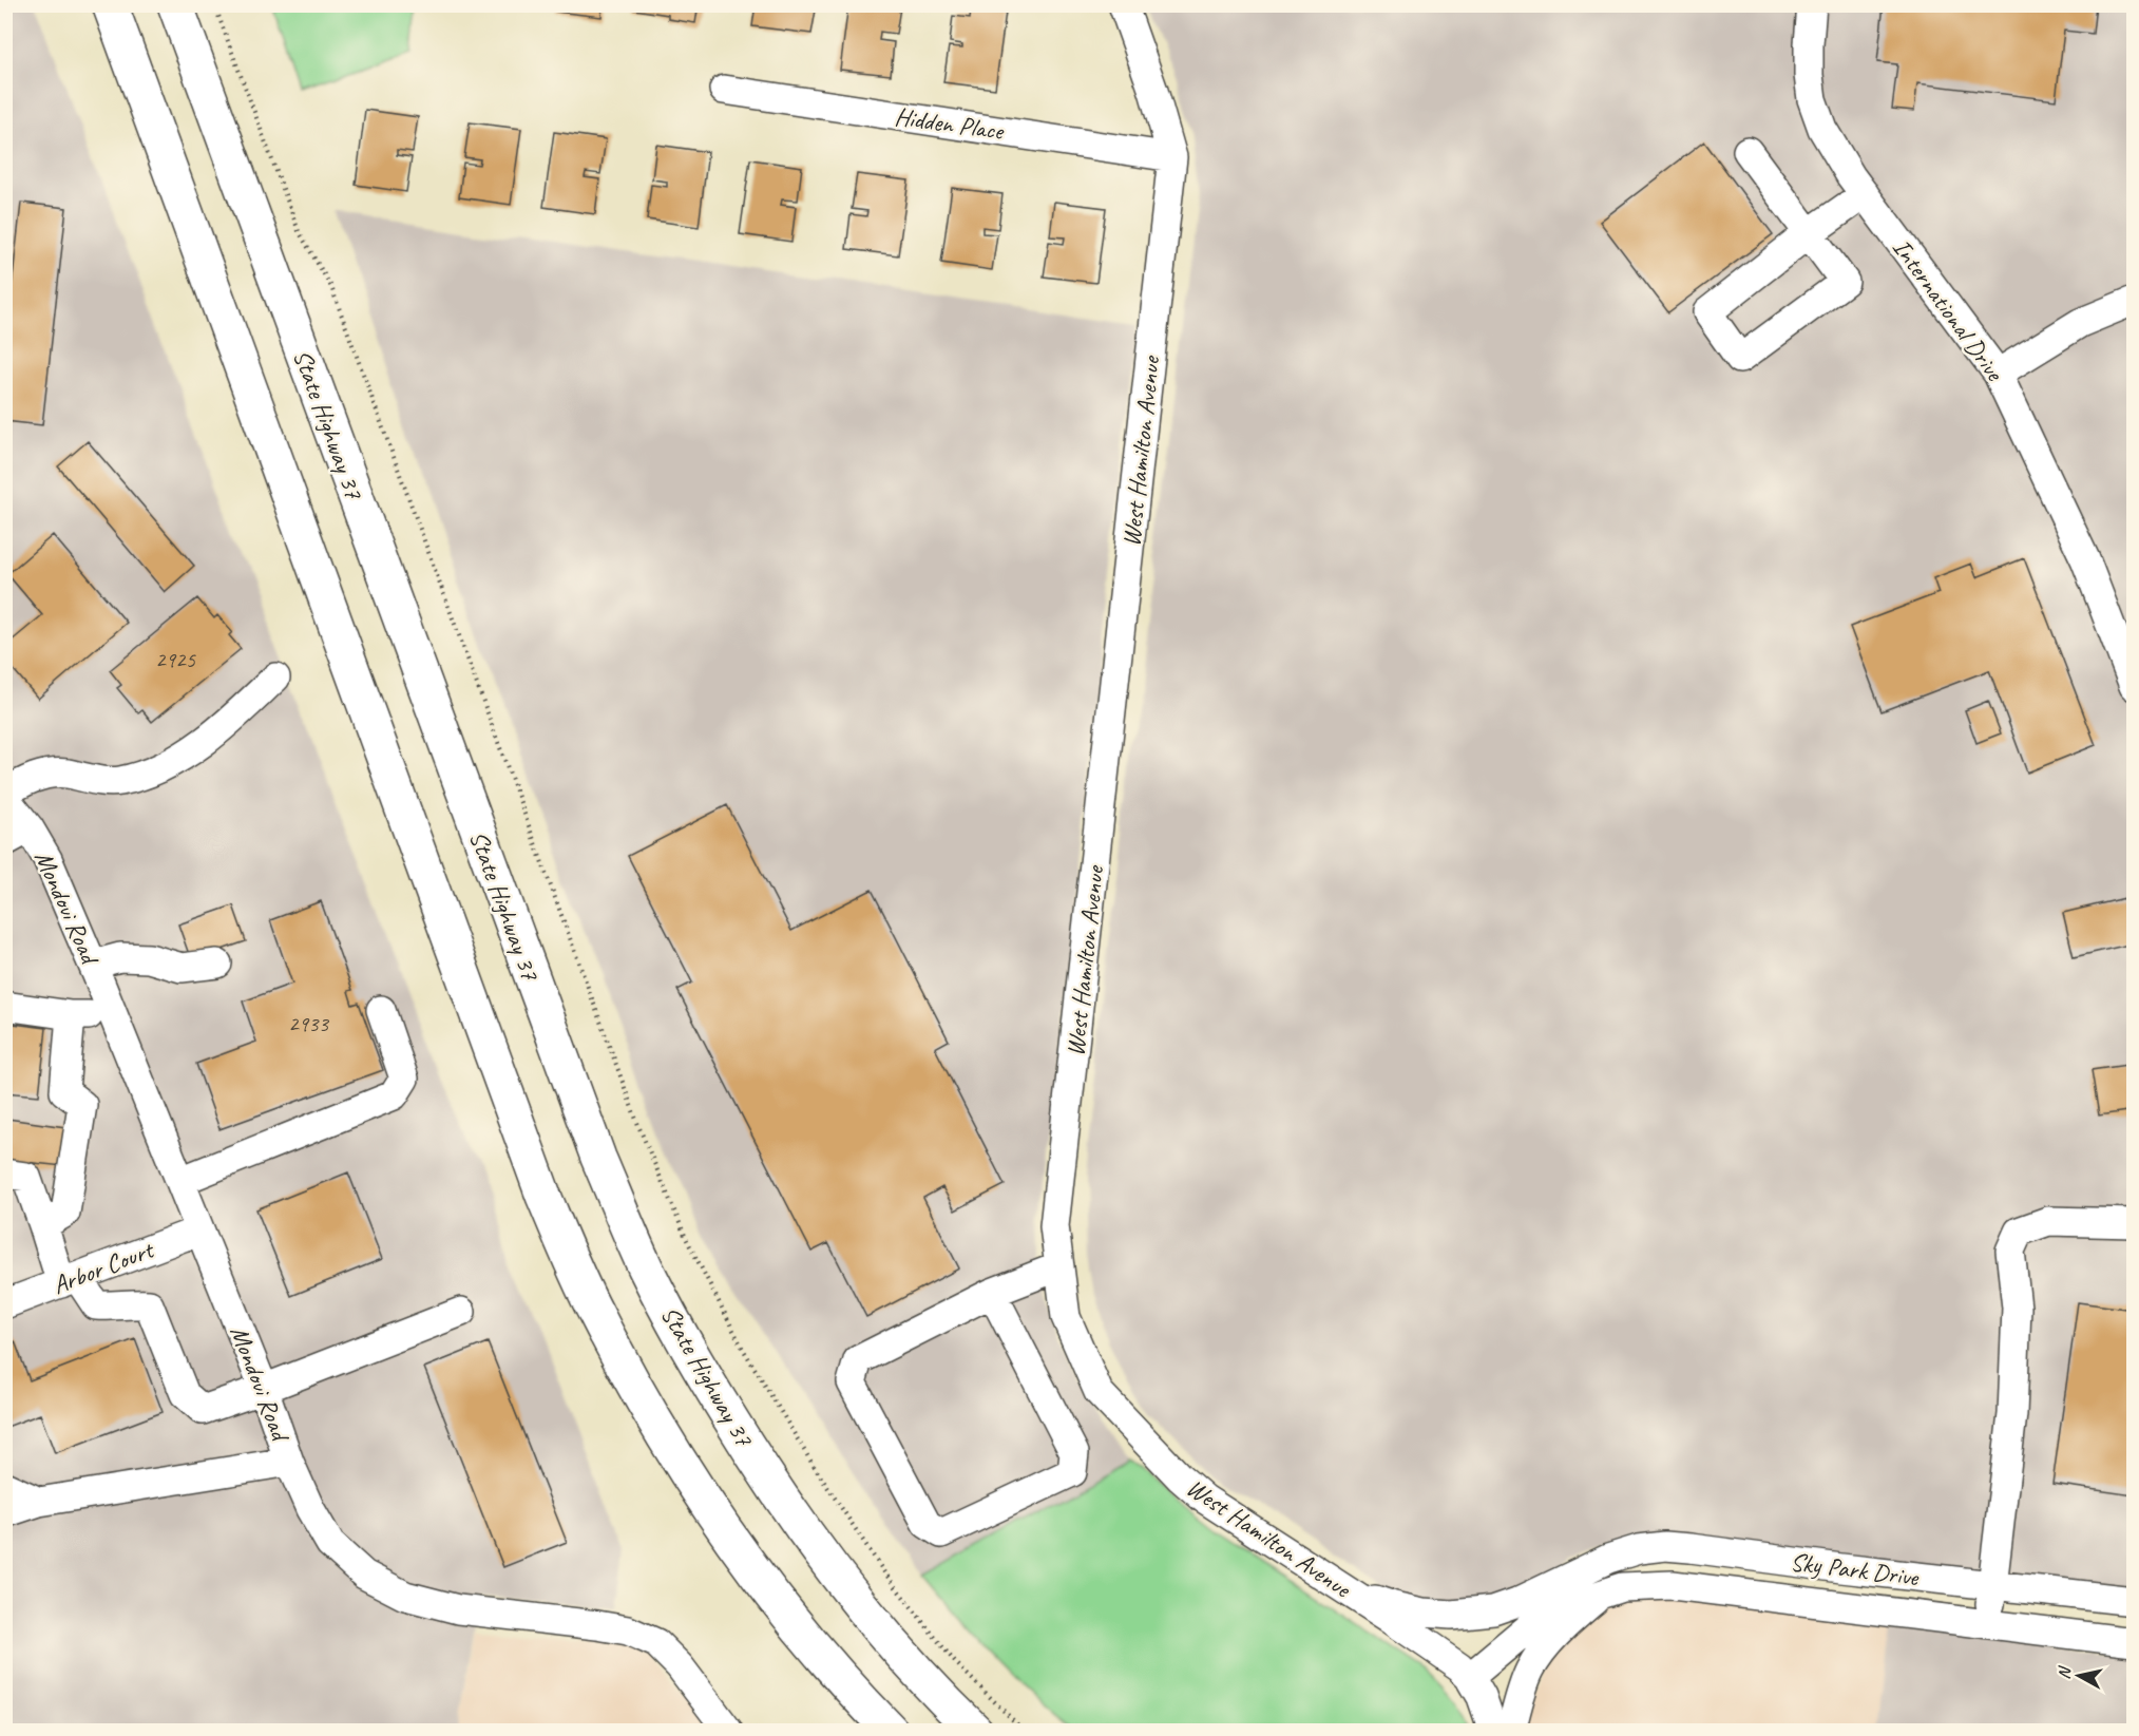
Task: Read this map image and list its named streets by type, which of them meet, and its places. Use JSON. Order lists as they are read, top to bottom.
{
  "streets": {
    "main road": ["State Highway 37"],
    "street": [
      "Hidden Place",
      "International Drive",
      "West Hamilton Avenue",
      "Mondovi Road",
      "Arbor Court",
      "Sky Park Drive"
    ]
  },
  "crossings": [
    ["Hidden Place", "West Hamilton Avenue"],
    ["West Hamilton Avenue", "Sky Park Drive"],
    ["Mondovi Road", "Arbor Court"]
  ],
  "house_numbers": ["2925", "2933"],
  "north": "left"
}
